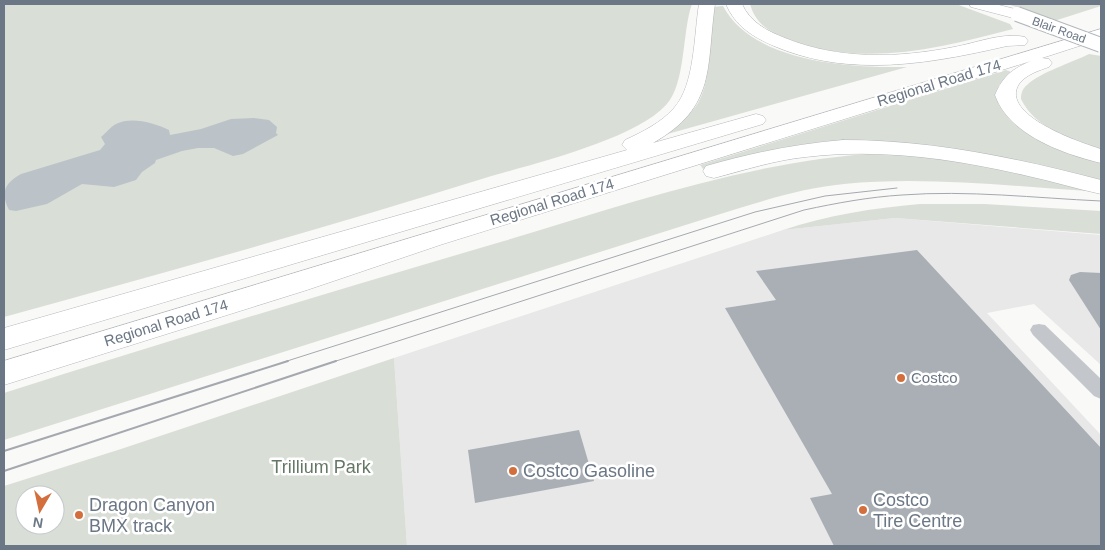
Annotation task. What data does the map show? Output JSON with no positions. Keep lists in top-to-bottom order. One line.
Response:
{"streets":{"highway":["Regional Road 174"],"main road":["Blair Road"]},"parks":["Trillium Park"],"places":["Costco","Costco Gasoline","Costco Tire Centre","Dragon Canyon BMX track"],"north":"bottom"}
